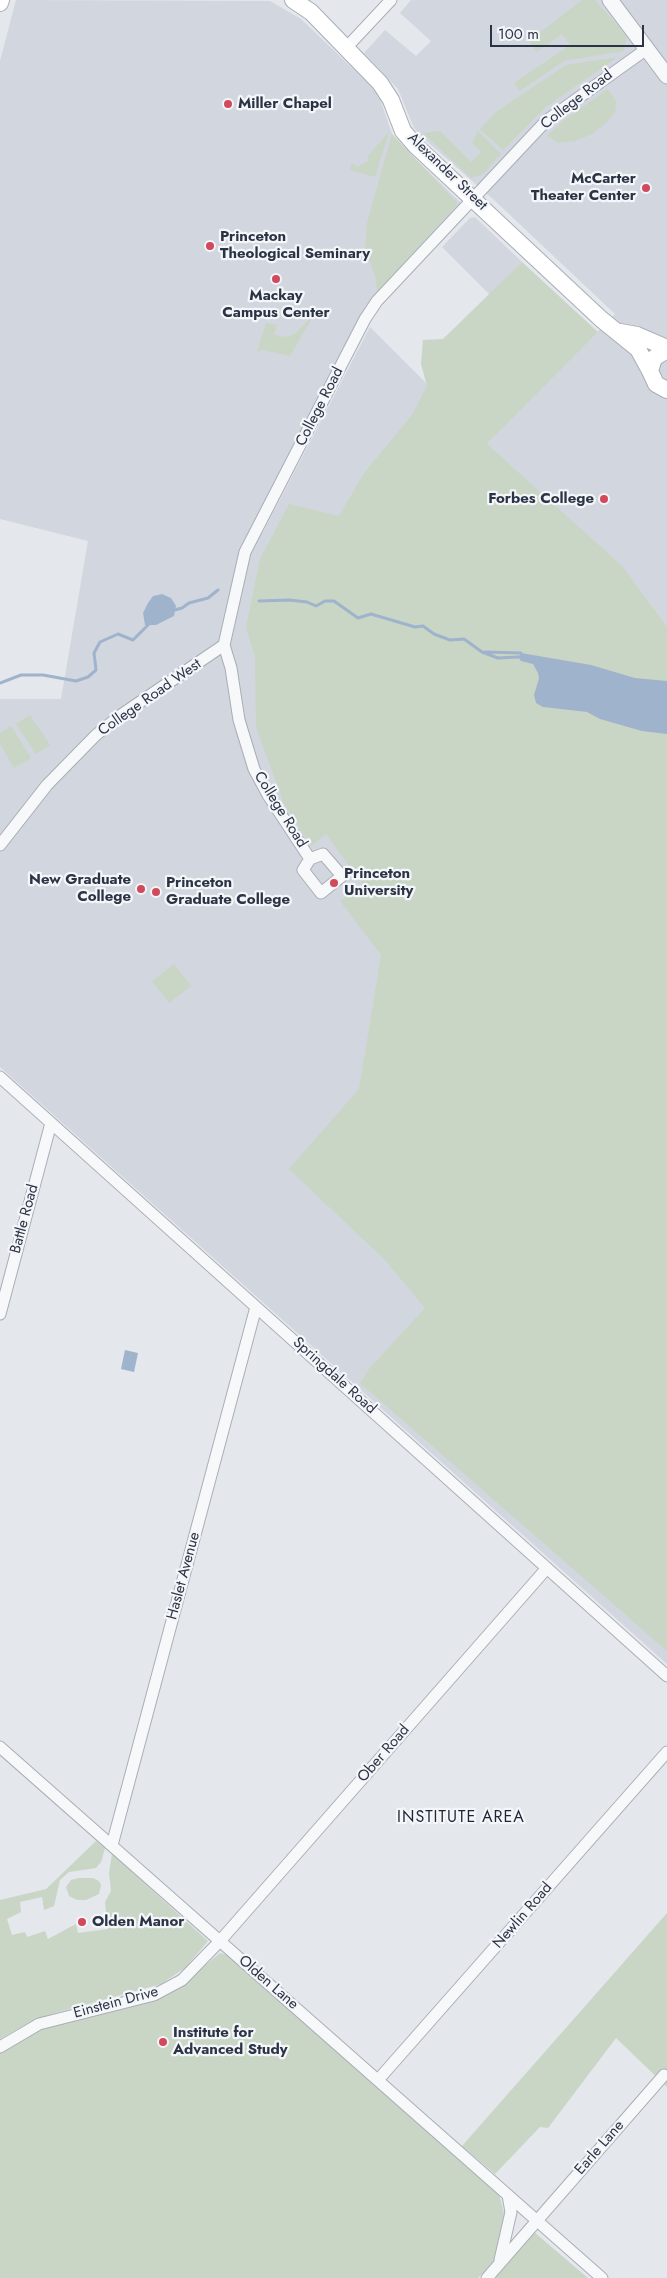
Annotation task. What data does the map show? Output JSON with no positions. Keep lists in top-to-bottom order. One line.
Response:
{"streets":{"main road":["Alexander Street"],"street":["College Road","College Road West","Battle Road","Springdale Road","Haslet Avenue","Ober Road","Newlin Road","Olden Lane","Einstein Drive","Earle Lane"]},"crossings":[["College Road","Alexander Street"],["College Road","College Road West"],["Battle Road","Springdale Road"],["Springdale Road","Haslet Avenue"],["Springdale Road","Ober Road"],["Haslet Avenue","Olden Lane"],["Ober Road","Olden Lane"],["Ober Road","Einstein Drive"],["Newlin Road","Olden Lane"],["Olden Lane","Einstein Drive"],["Olden Lane","Earle Lane"]],"districts":["INSTITUTE AREA"],"places":["Miller Chapel","McCarter Theater Center","Princeton Theological Seminary","Mackay Campus Center","Forbes College","Princeton University","New Graduate College","Princeton Graduate College","Olden Manor","Institute for Advanced Study"],"scale_bar":"100 m"}
